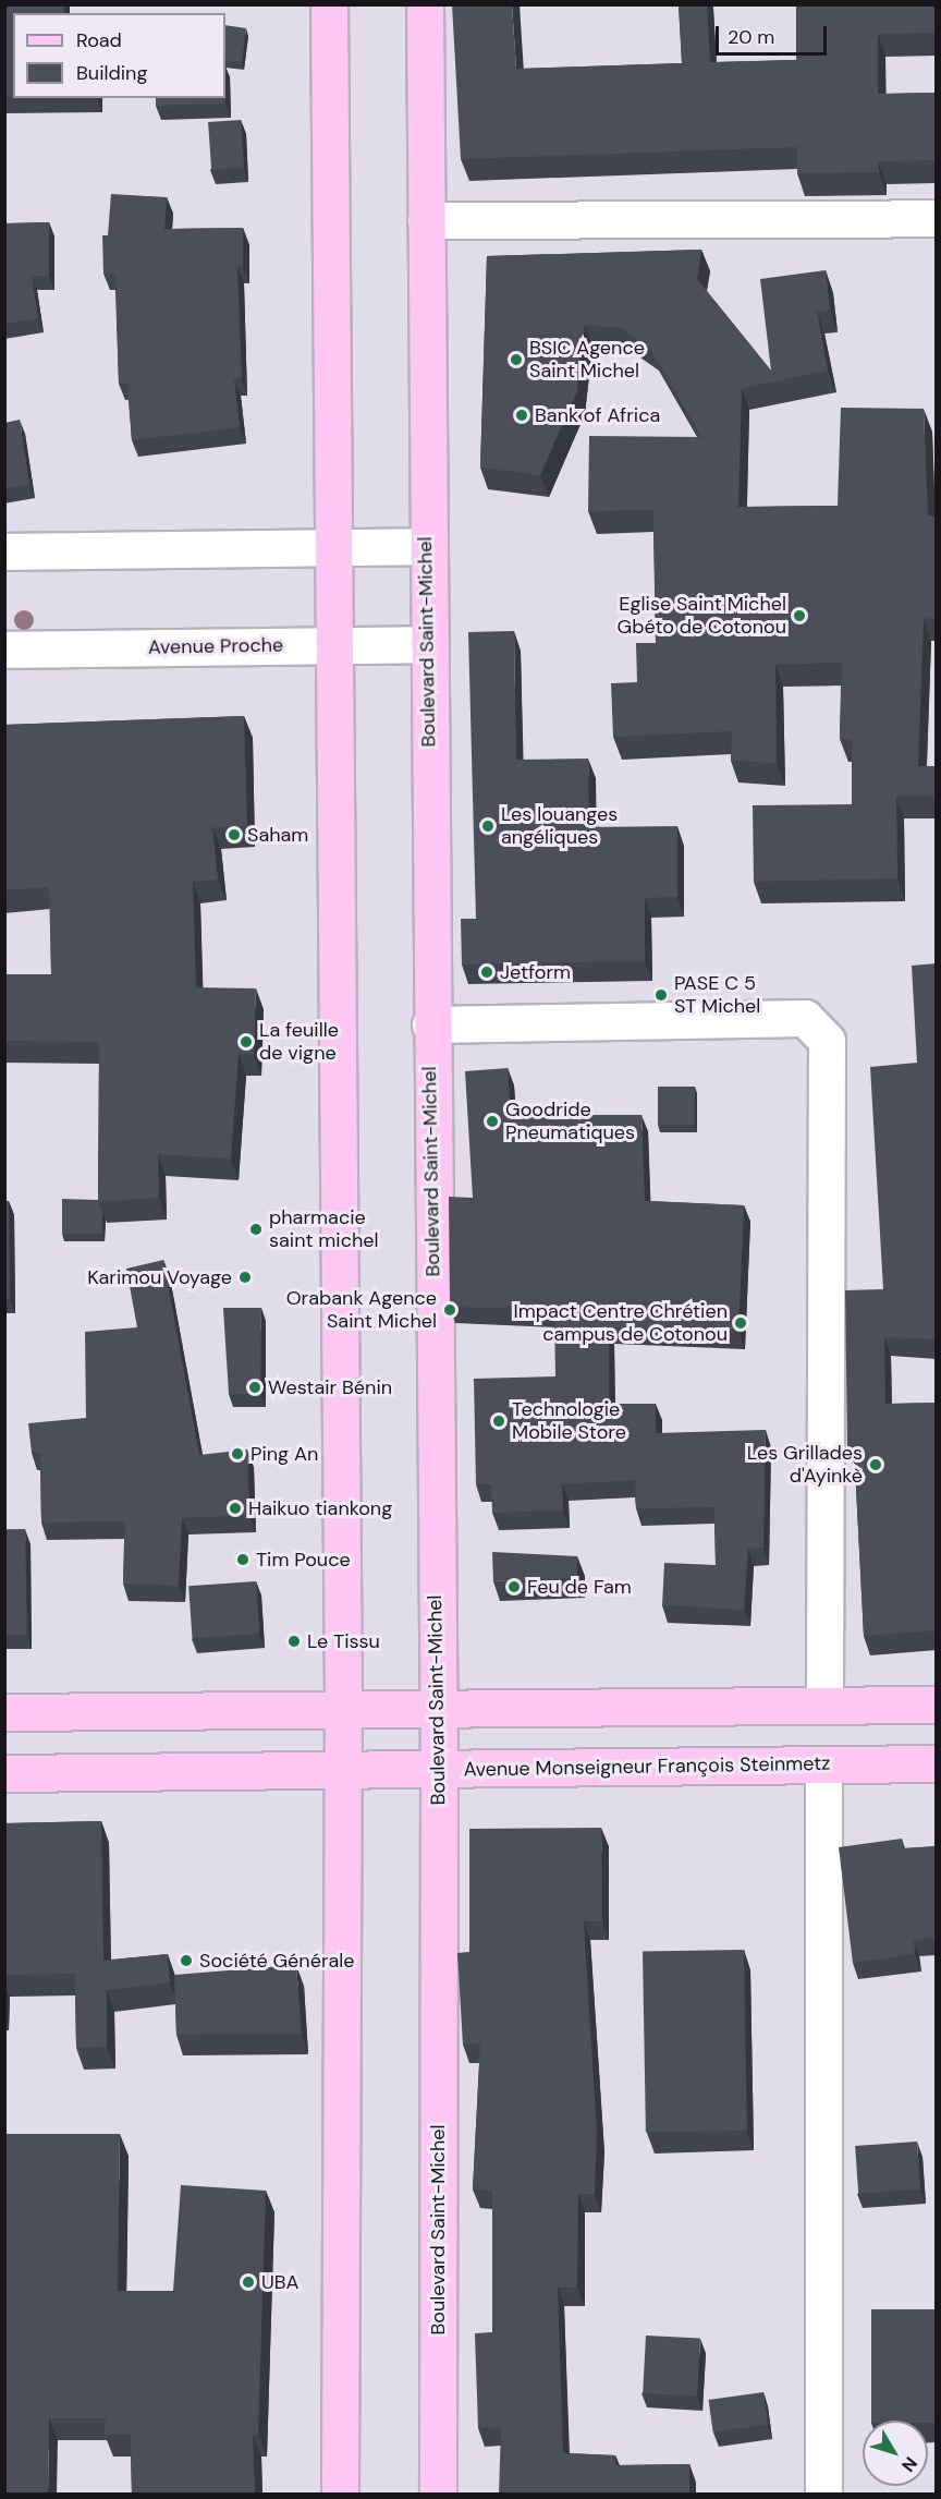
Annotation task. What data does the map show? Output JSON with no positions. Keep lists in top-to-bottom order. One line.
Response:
{"streets":{"main road":["Boulevard Saint-Michel","Avenue Monseigneur François Steinmetz"],"street":["Avenue Proche"]},"crossings":[["Boulevard Saint-Michel","Avenue Proche"],["Boulevard Saint-Michel","Avenue Monseigneur François Steinmetz"]],"places":["BSIC Agence Saint Michel","Bank of Africa","Eglise Saint Michel Gbéto de Cotonou","Les louanges angéliques","Saham","Jetform","PASE C 5 ST Michel","La feuille de vigne","Goodride Pneumatiques","pharmacie saint michel","Karimou Voyage","Orabank Agence Saint Michel","Impact Centre Chrétien campus de Cotonou","Westair Bénin","Technologie Mobile Store","Ping An","Les Grillades d'Ayinkè","Haikuo tiankong","Tim Pouce","Feu de Fam","Le Tissu","Société Générale","UBA"],"legend":["Road","Building"],"scale_bar":"20 m","north":"bottom right"}
